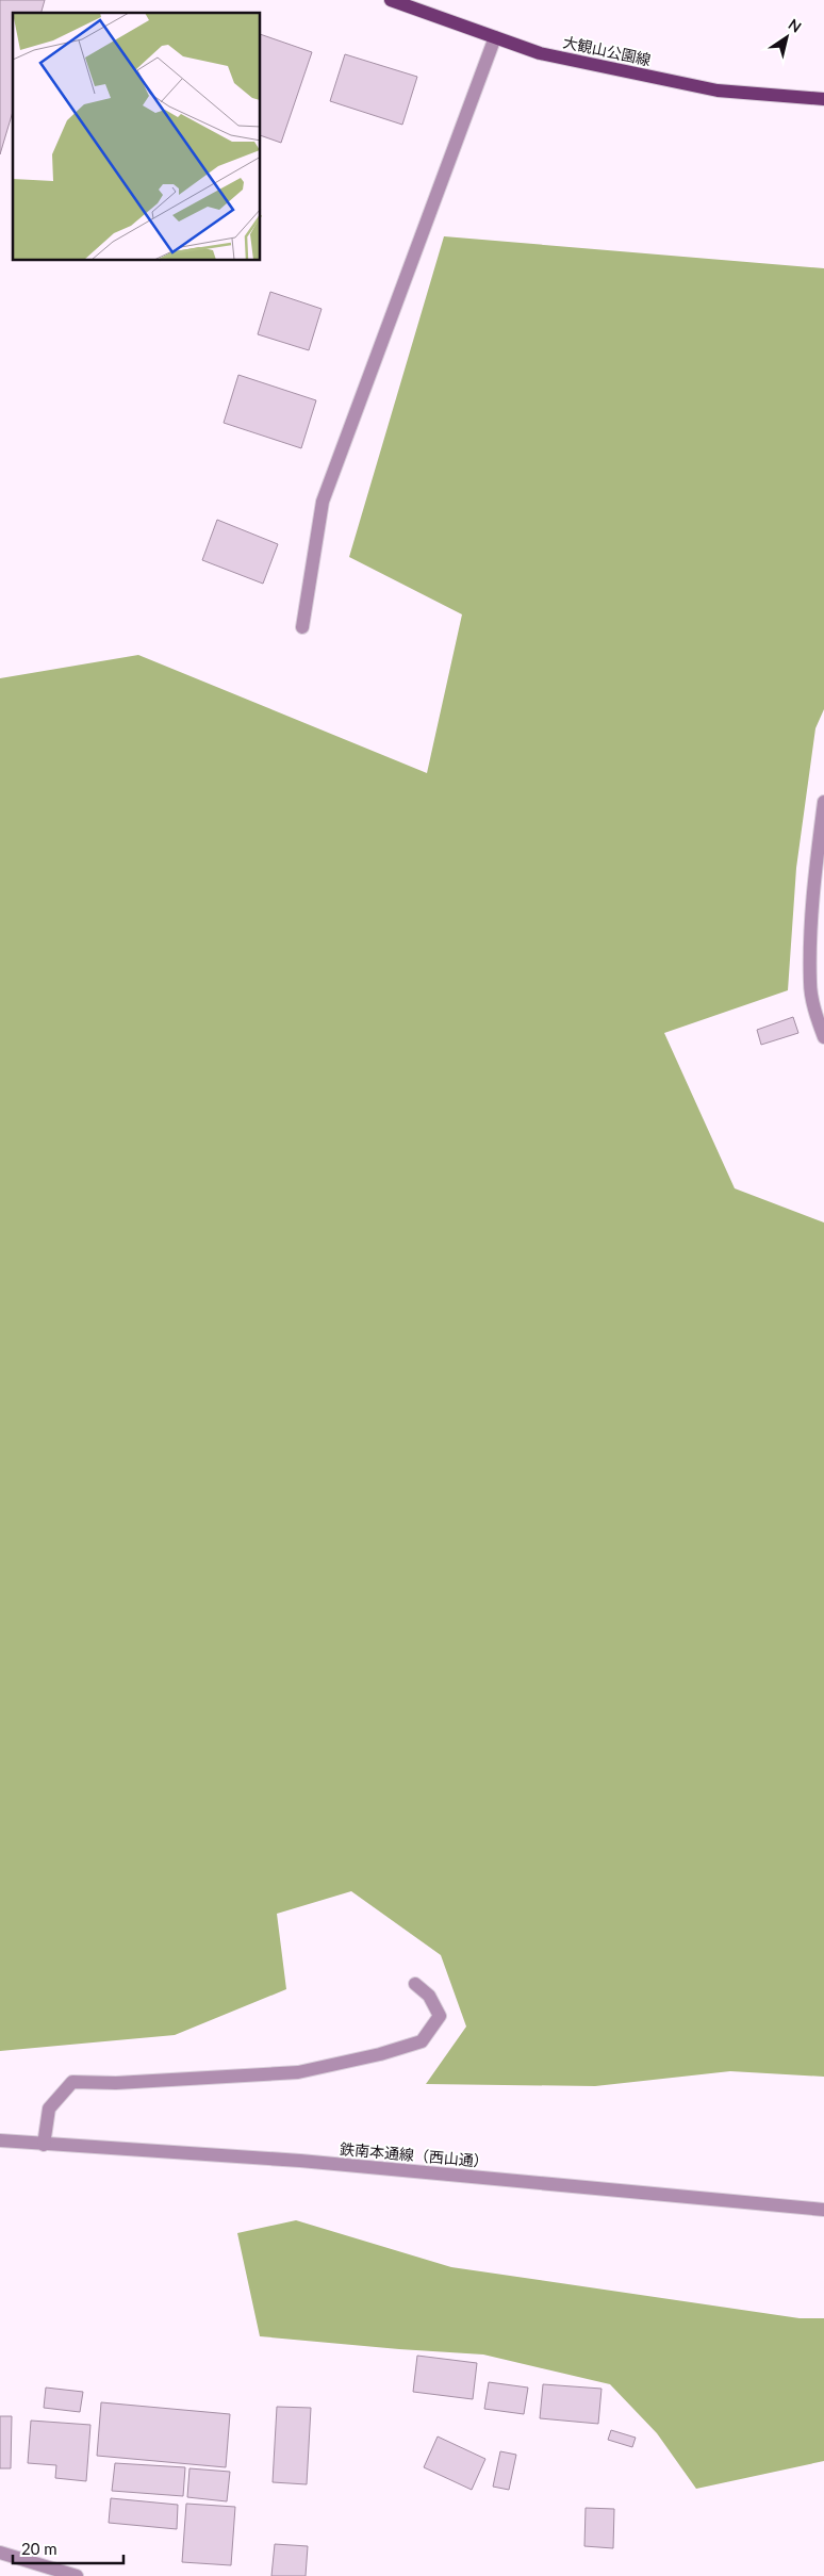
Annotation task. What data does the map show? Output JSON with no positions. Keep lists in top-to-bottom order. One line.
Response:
{"streets":{"main road":["大観山公園線"],"street":["鉄南本通線（西山通）"]},"scale_bar":"20 m","north":"top right"}
